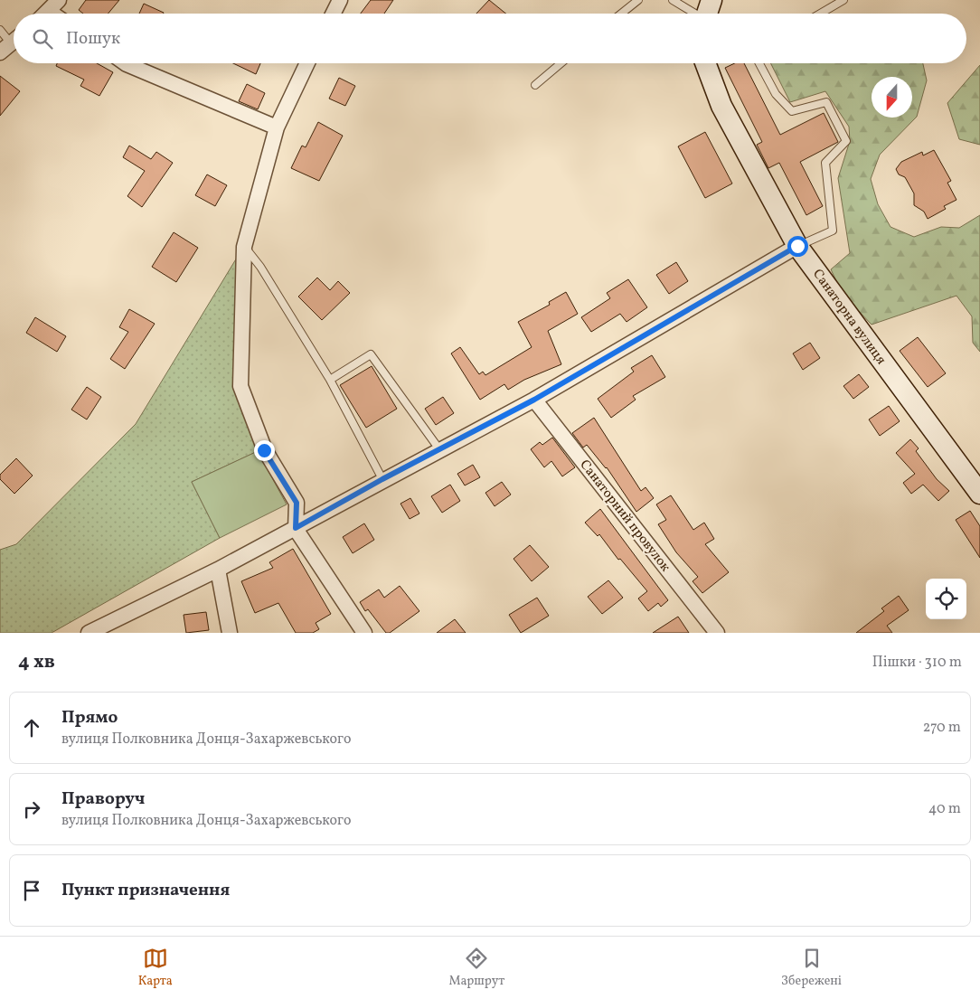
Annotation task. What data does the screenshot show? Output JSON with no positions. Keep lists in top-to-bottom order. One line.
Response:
{"streets":{"main road":["Санаторна вулиця"],"street":["Санаторний провулок"]},"north":"bottom","page":{"search":"Пошук","heading":["4 хв","Пішки · 310 m"],"list":[["Прямо","вулиця Полковника Донця-Захаржевського","270 m"],["Праворуч","вулиця Полковника Донця-Захаржевського","40 m"],"Пункт призначення"],"nav":["Карта","Маршрут","Збережені"]}}
